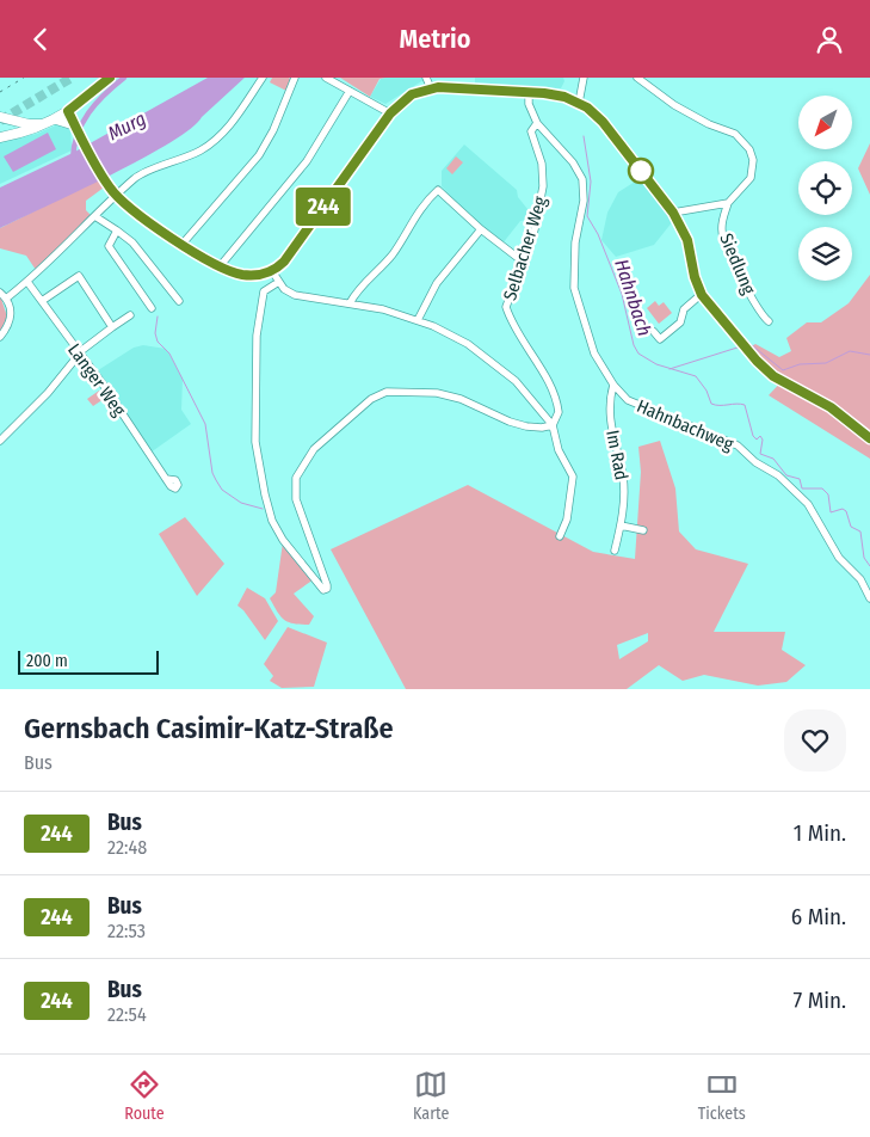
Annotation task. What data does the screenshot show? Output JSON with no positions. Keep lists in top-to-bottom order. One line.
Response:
{"streets":{"street":["Selbacher Weg","Siedlung","Langer Weg","Hahnbachweg","Im Rad"]},"crossings":[["Selbacher Weg","Hahnbachweg"],["Hahnbachweg","Im Rad"]],"water":["Murg","Hahnbach"],"lines":["bus line 244"],"scale_bar":"200 m","north":"bottom left","page":{"header":"Metrio","on_map":"244","scale":"200 m","heading":["Gernsbach Casimir-Katz-Straße","Bus"],"list":[{"mark":"244","name":"Bus","note":"22:48","value":"1 Min."},{"mark":"244","name":"Bus","note":"22:53","value":"6 Min."},{"mark":"244","name":"Bus","note":"22:54","value":"7 Min."}],"tabs":["Route","Karte","Tickets"]}}
